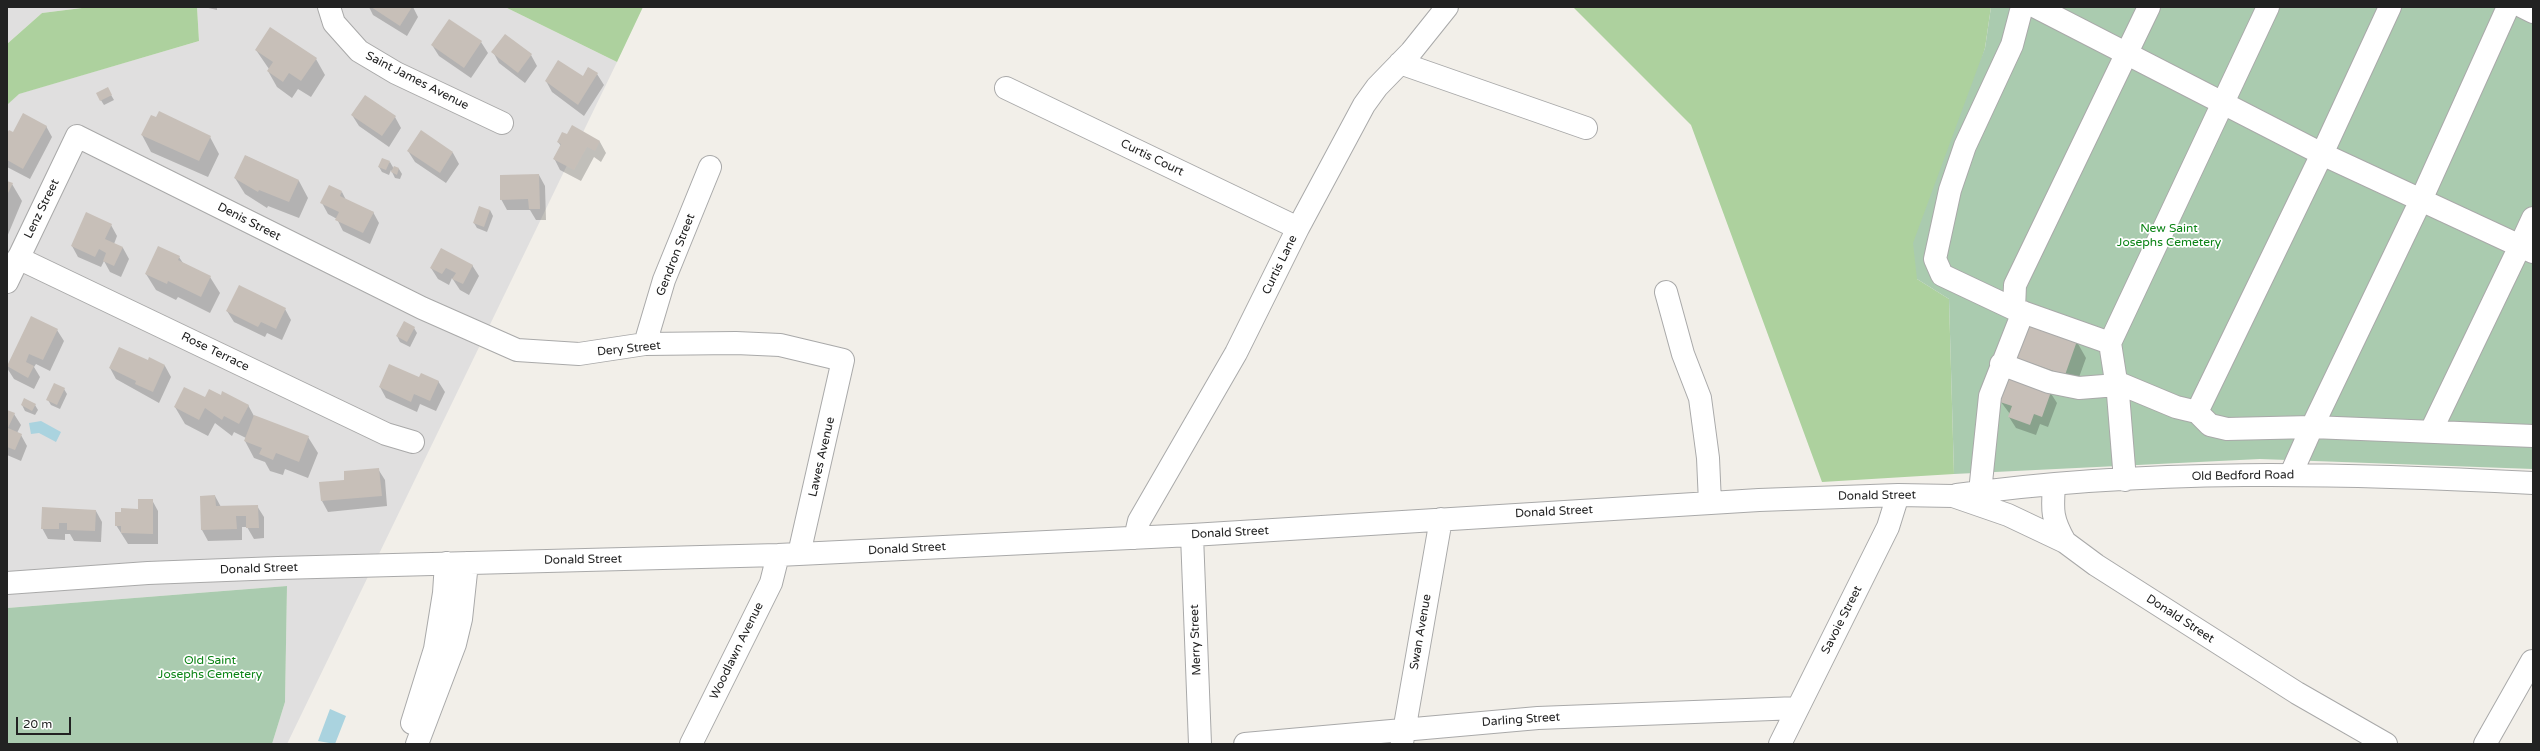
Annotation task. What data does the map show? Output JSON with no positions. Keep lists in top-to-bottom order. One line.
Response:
{"streets":{"street":["Saint James Avenue","Curtis Court","Lenz Street","Denis Street","Gendron Street","Curtis Lane","Dery Street","Rose Terrace","Lawes Avenue","Old Bedford Road","Donald Street","Savoie Street","Swan Avenue","Merry Street","Woodlawn Avenue","Darling Street"]},"crossings":[["Curtis Court","Curtis Lane"],["Lenz Street","Denis Street"],["Lenz Street","Rose Terrace"],["Denis Street","Dery Street"],["Gendron Street","Dery Street"],["Curtis Lane","Donald Street"],["Dery Street","Lawes Avenue"],["Lawes Avenue","Donald Street"],["Old Bedford Road","Donald Street"],["Donald Street","Savoie Street"],["Donald Street","Swan Avenue"],["Donald Street","Merry Street"],["Donald Street","Woodlawn Avenue"],["Savoie Street","Darling Street"],["Swan Avenue","Darling Street"]],"parks":["New Saint Josephs Cemetery","Old Saint Josephs Cemetery"],"scale_bar":"20 m"}
